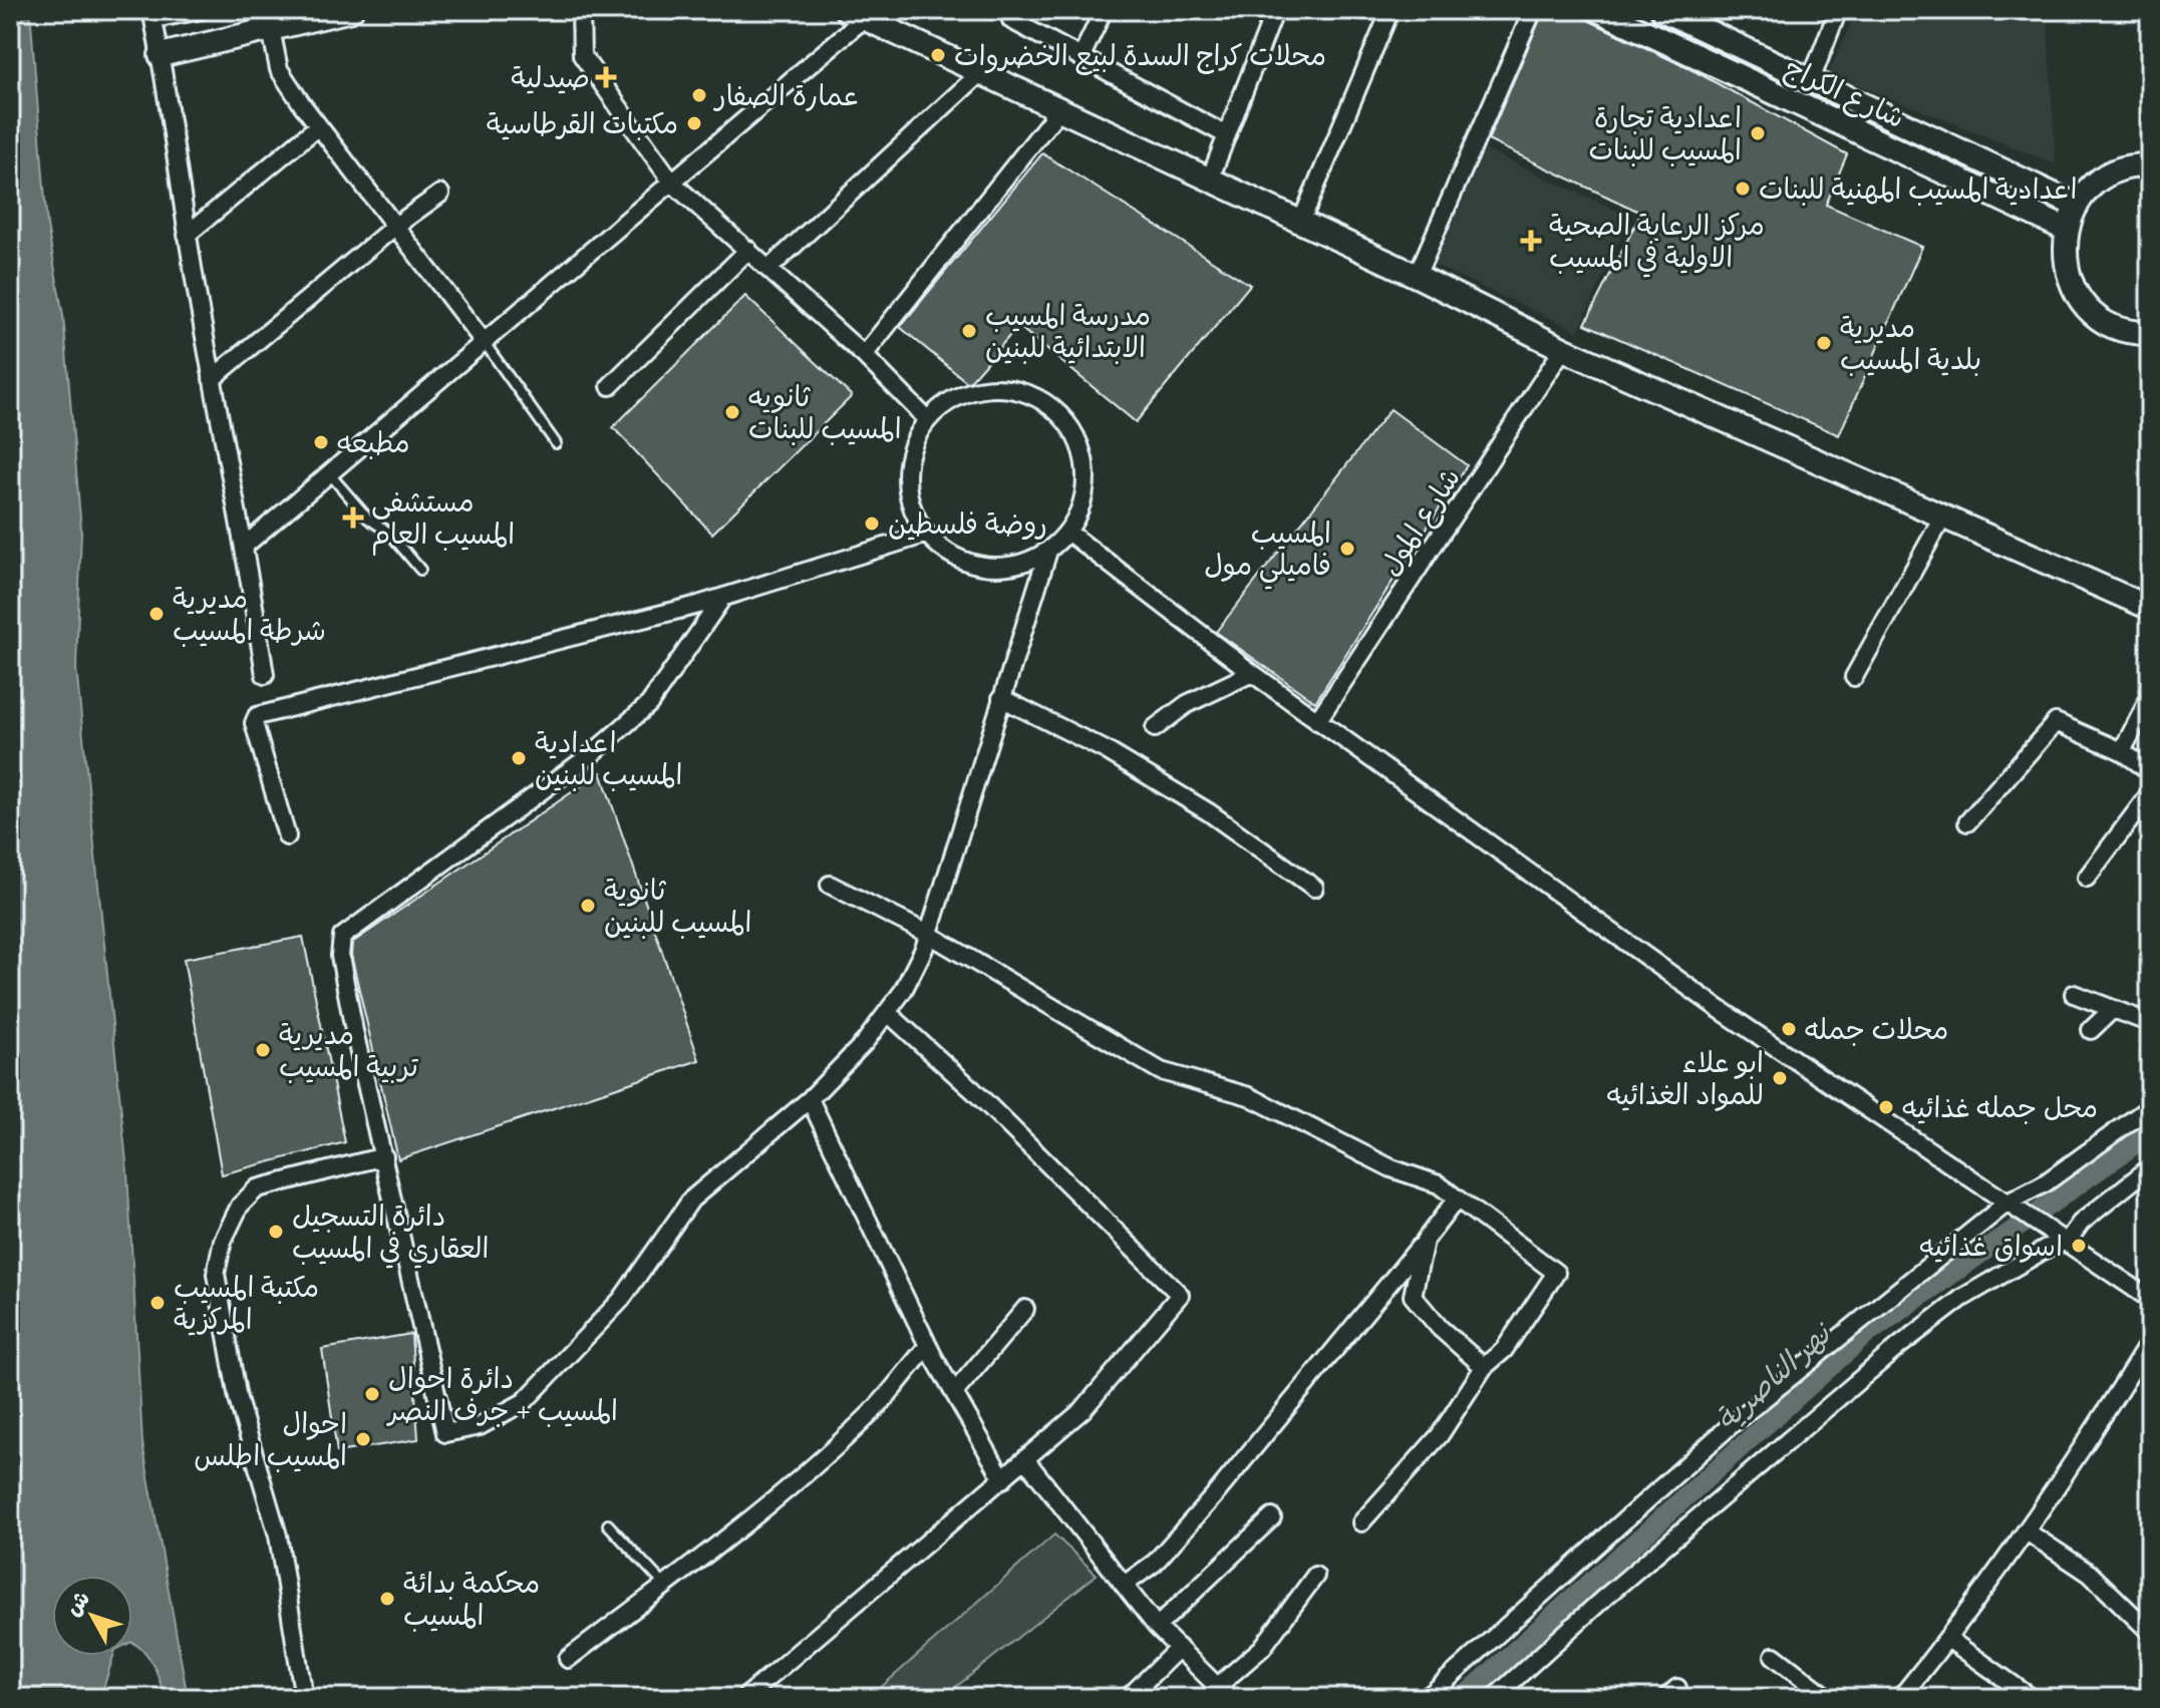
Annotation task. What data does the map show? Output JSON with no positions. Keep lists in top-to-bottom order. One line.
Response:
{"streets":{"street":["شارع الكراج","شارع المول"]},"water":["نهر الناصرية"],"places":{"other":["محلات كراج السدة لبيع الخضروات","عمارة الصفار","مكتبات القرطاسية","اعدادية تجارة المسيب للبنات","اعدادية المسيب المهنية للبنات","مدرسة المسيب الابتدائية للبنين","مديرية بلدية المسيب","ثانويه المسيب للبنات","مطبعه","روضة فلسطين","المسيب فاميلي مول","مديرية شرطة المسيب","اعدادية المسيب للبنين","ثانوية المسيب للبنين","محلات جمله","مديرية تربية المسيب","ابو علاء للمواد الغذائيه","محل جمله غذائيه","دائرة التسجيل العقاري في المسيب","اسواق غذائيه","مكتبة المسيب المركزية","دائرة احوال المسيب + جرف النصر","احوال المسيب اطلس","محكمة بدائة المسيب"],"health":["صيدلية","مركز الرعاية الصحية الاولية في المسيب","مستشفى المسيب العام"]},"north":"top left"}
